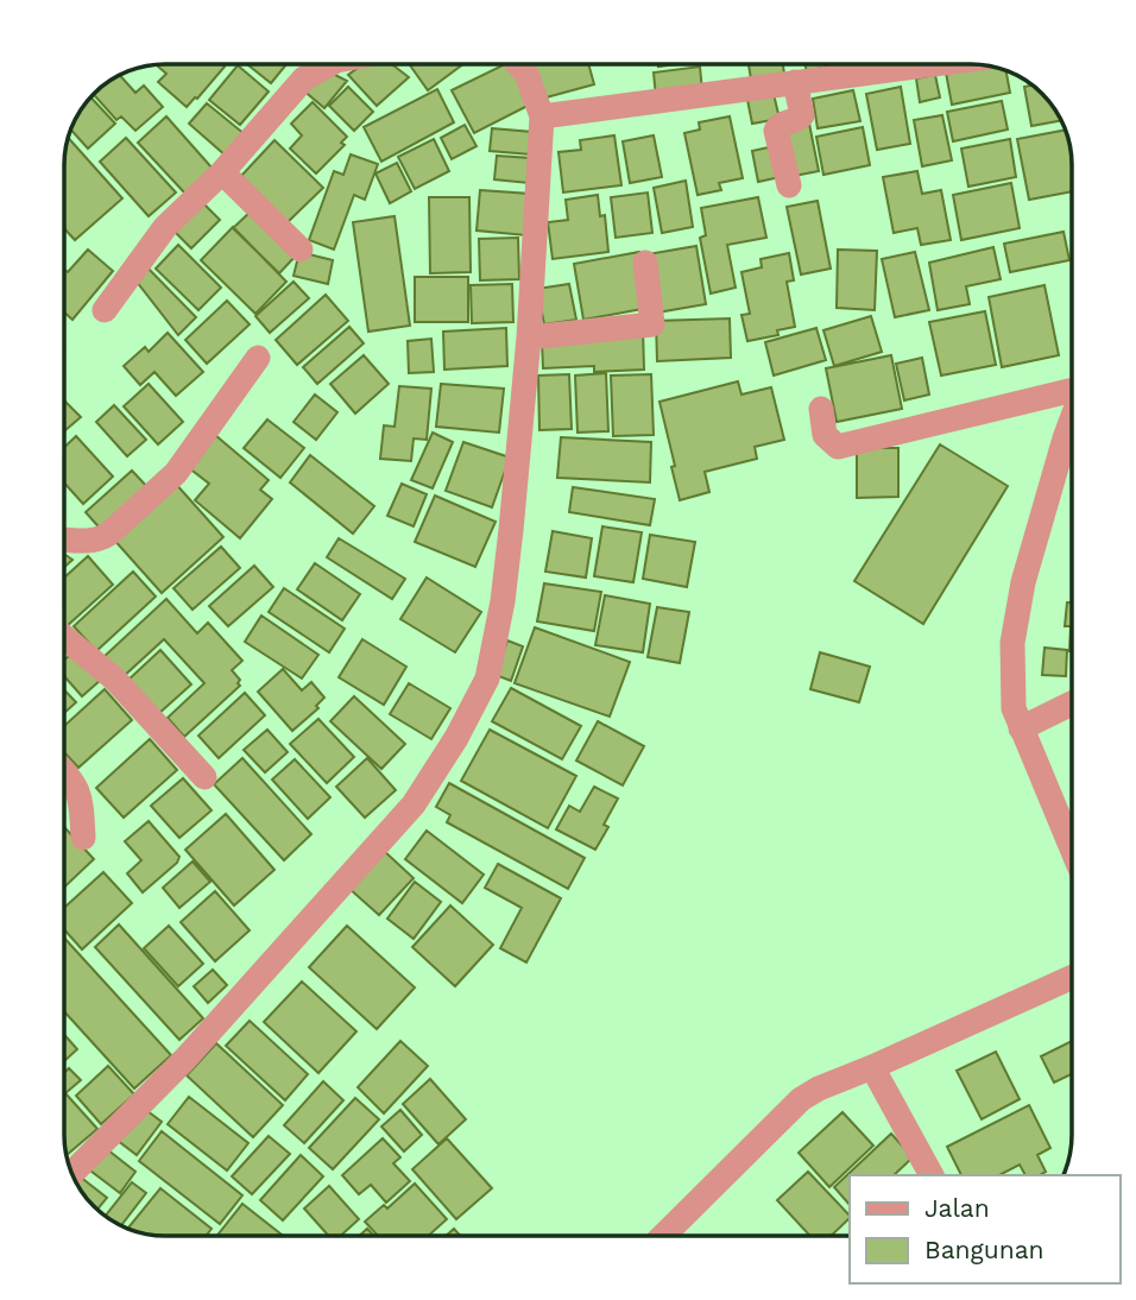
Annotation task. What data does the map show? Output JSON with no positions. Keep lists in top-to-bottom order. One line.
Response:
{"legend":["Jalan","Bangunan"]}
